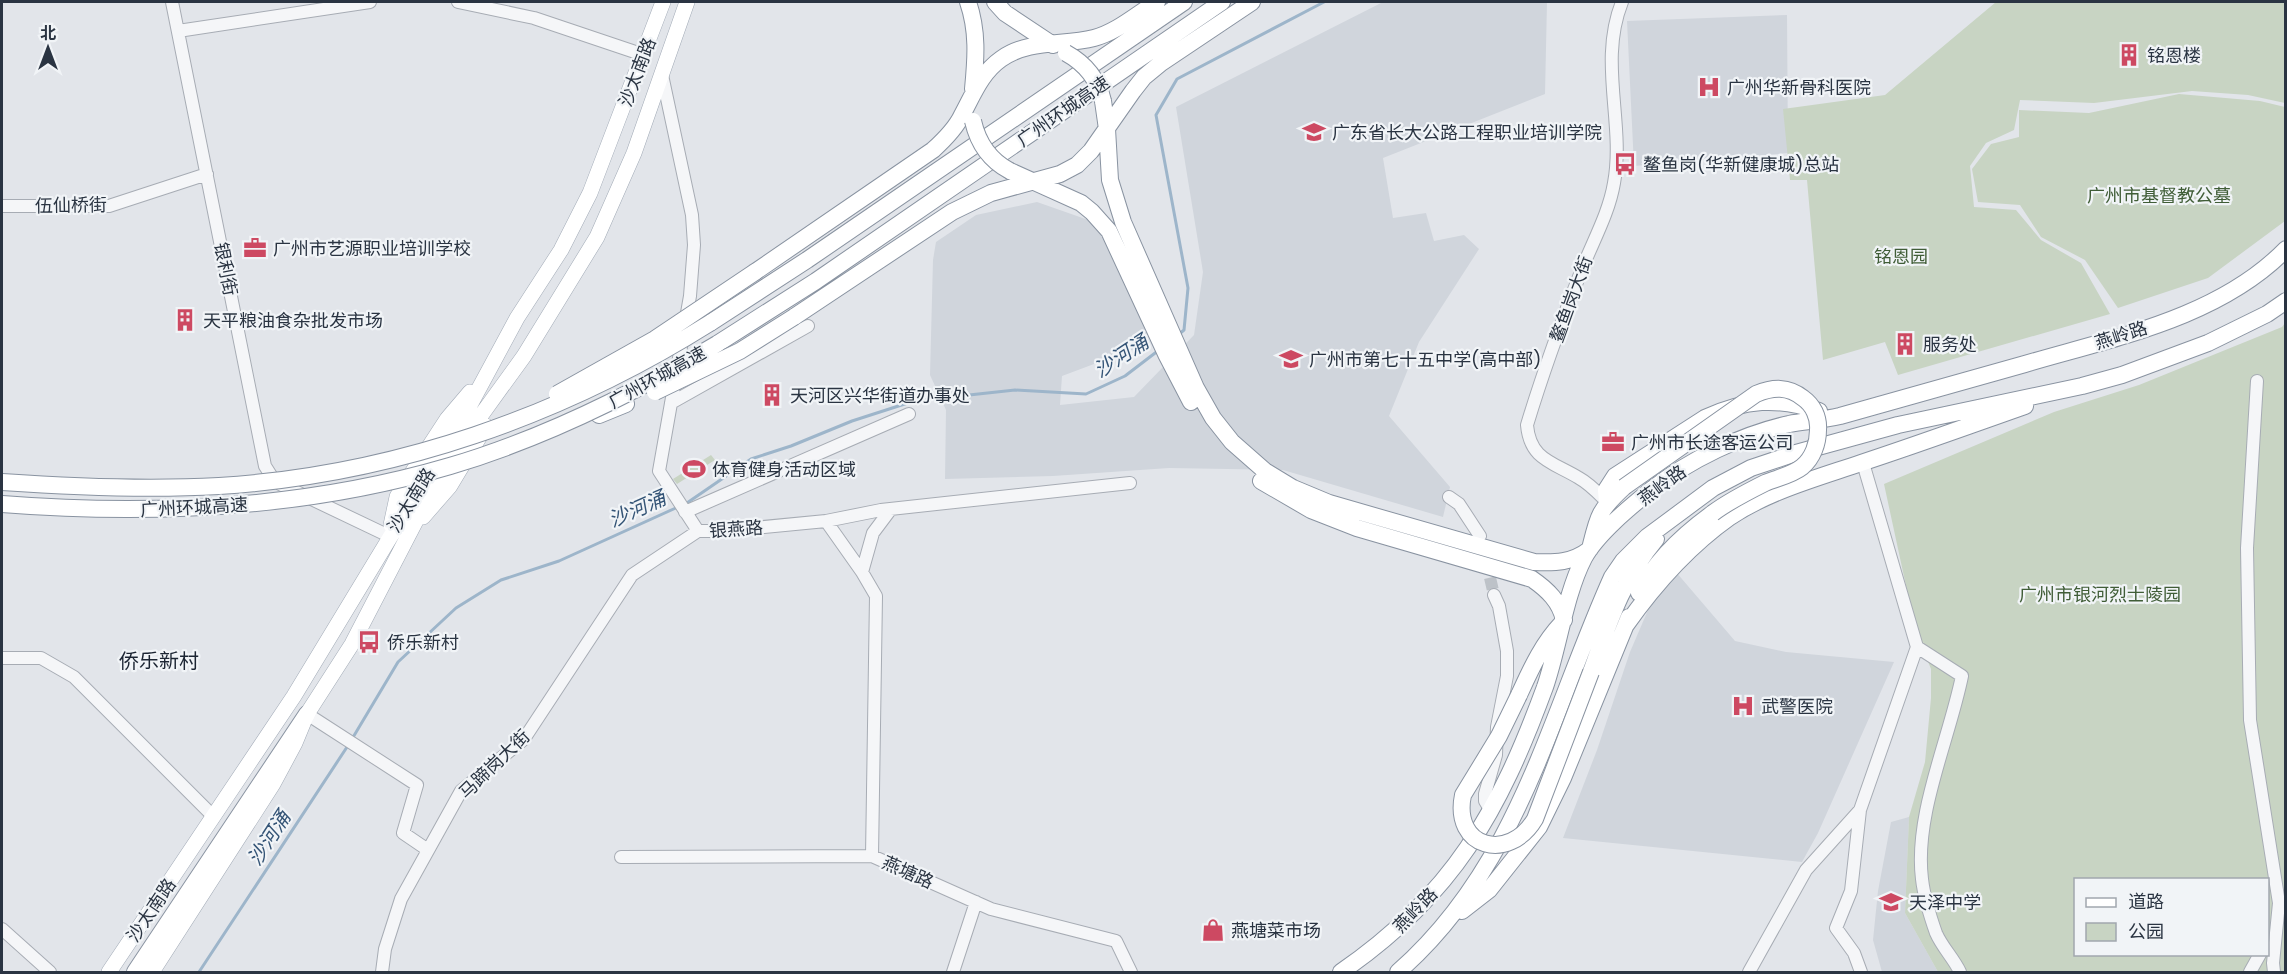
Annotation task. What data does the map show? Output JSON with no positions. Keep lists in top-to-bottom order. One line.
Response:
{"streets":{"highway":["广州环城高速","燕岭路"],"main road":["沙太南路"],"street":["伍仙桥街","银利街","鳌鱼岗大街","银燕路","马蹄岗大街","燕塘路"]},"crossings":[["沙太南路","银利街"],["沙太南路","银燕路"],["伍仙桥街","银利街"],["银燕路","马蹄岗大街"]],"districts":["侨乐新村"],"water":["沙河涌"],"parks":["广州市基督教公墓","铭恩园","广州市银河烈士陵园"],"places":{"building":["铭恩楼","天平粮油食杂批发市场","服务处","天河区兴华街道办事处"],"hospital":["广州华新骨科医院","武警医院"],"school or university":["广东省长大公路工程职业培训学院","广州市第七十五中学(高中部)","天泽中学"],"bus stop":["鳌鱼岗(华新健康城)总站","侨乐新村"],"office":["广州市艺源职业培训学校","广州市长途客运公司"],"sports":["体育健身活动区域"],"shop":["燕塘菜市场"]},"legend":["道路","公园"],"north":"top"}
